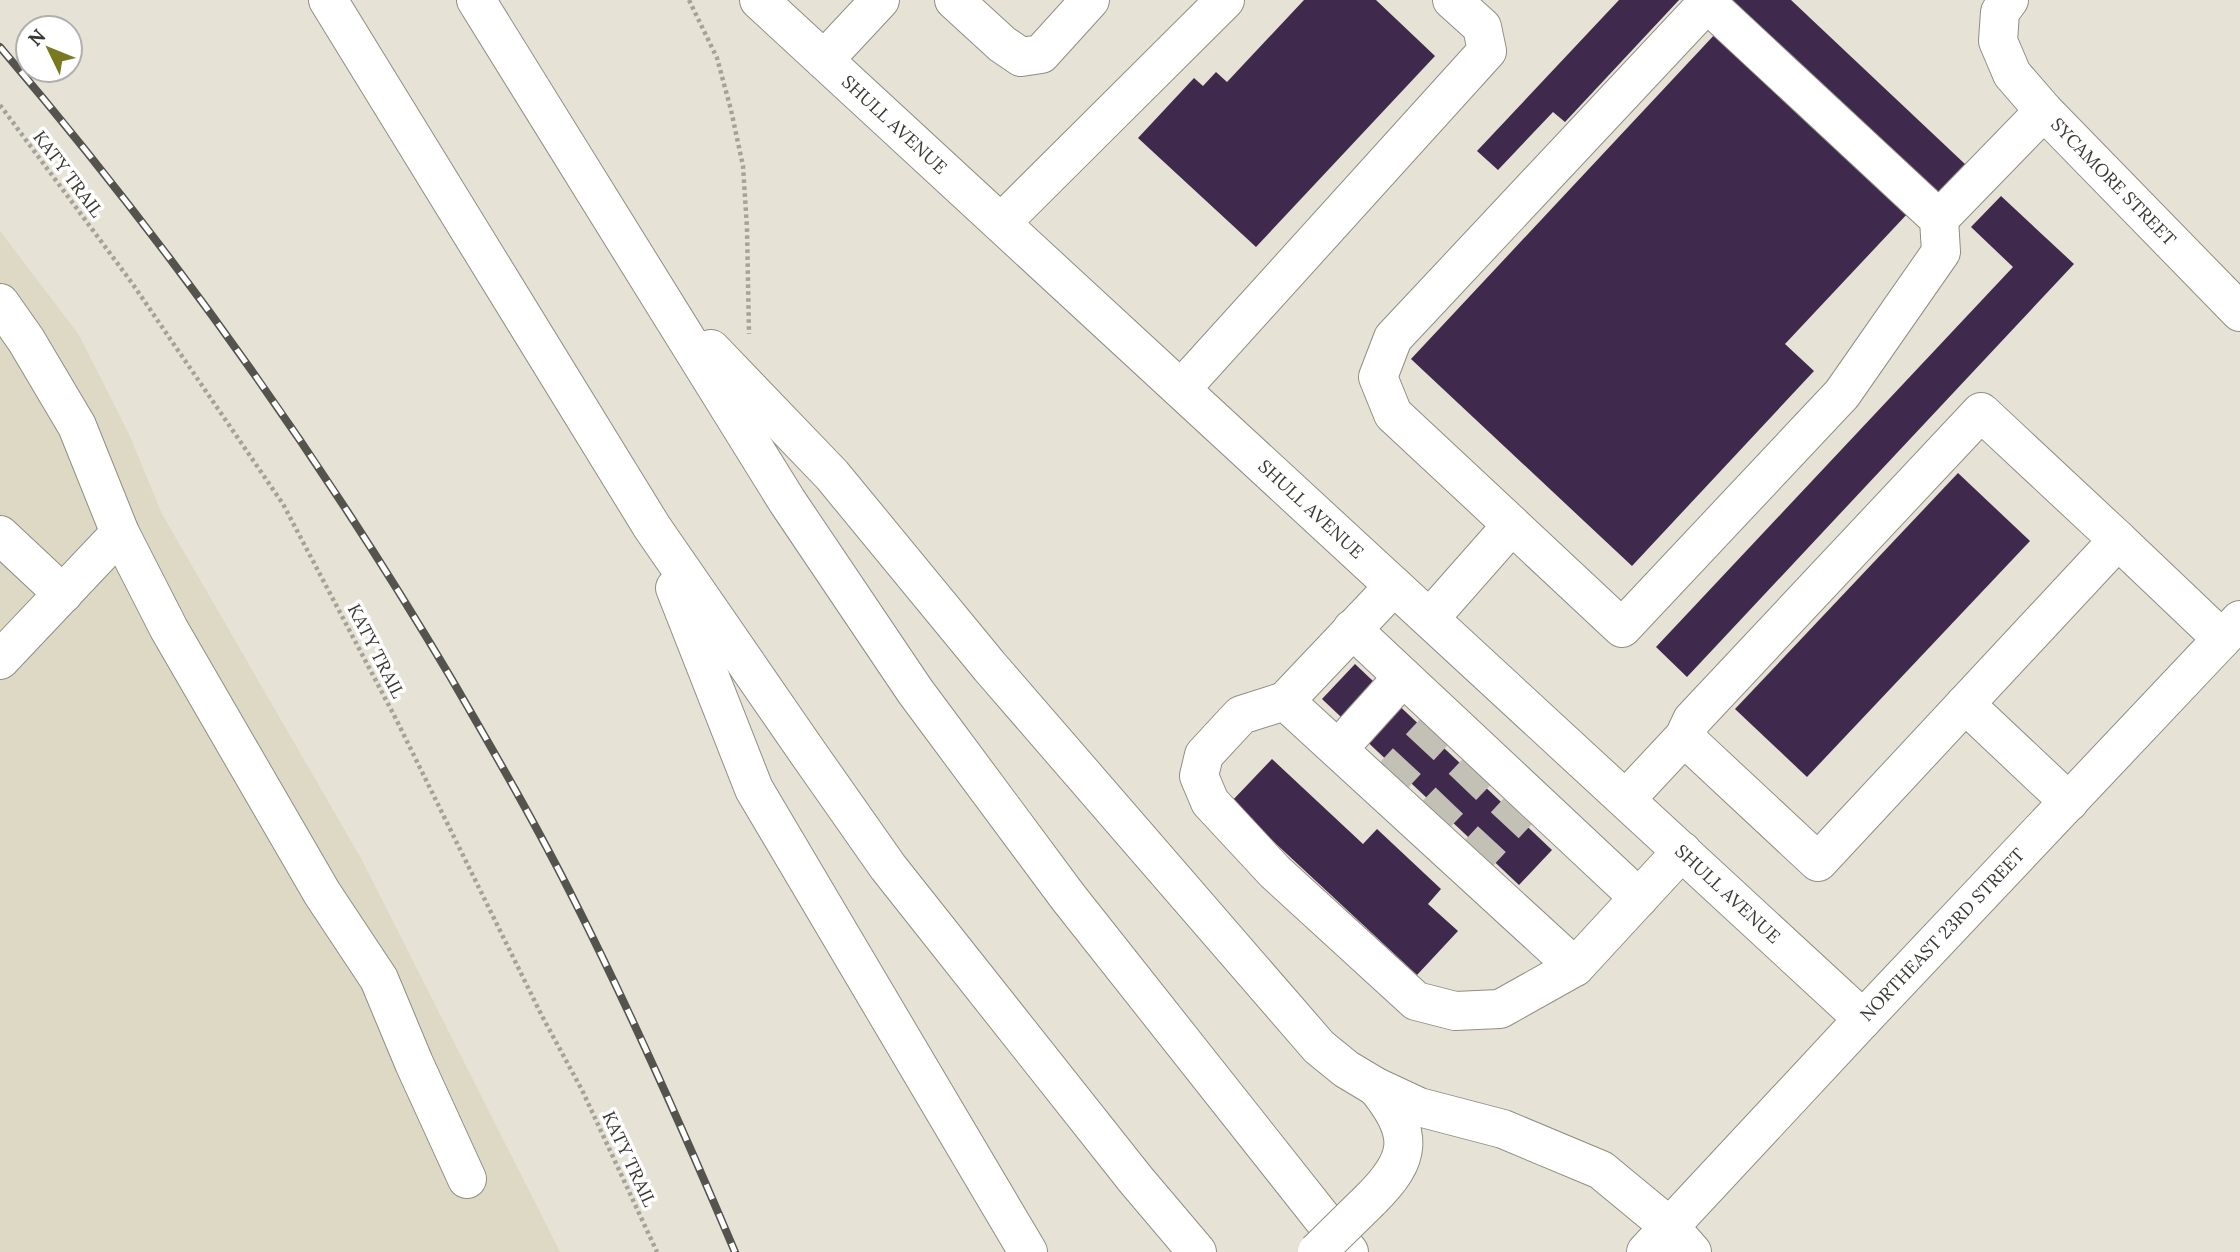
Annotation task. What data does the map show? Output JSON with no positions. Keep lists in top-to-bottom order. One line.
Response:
{"streets":{"main road":["SHULL AVENUE","SYCAMORE STREET","NORTHEAST 23RD STREET"],"path":["KATY TRAIL"]},"crossings":[["SHULL AVENUE","NORTHEAST 23RD STREET"]],"north":"top left"}
